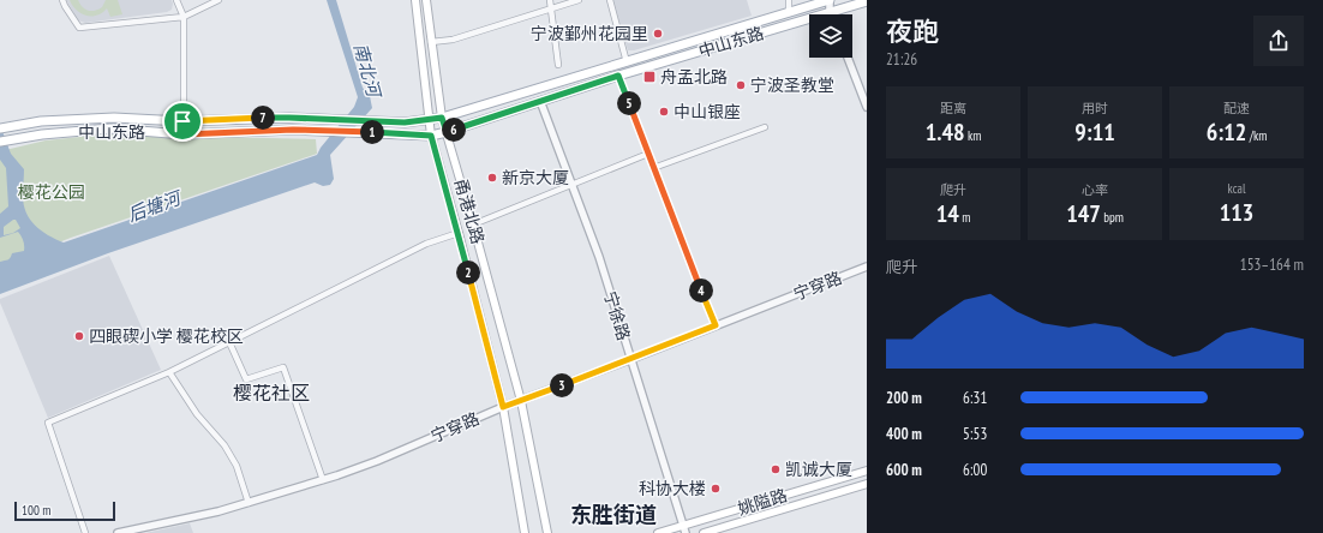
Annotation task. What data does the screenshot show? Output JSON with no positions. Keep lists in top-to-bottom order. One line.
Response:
{"streets":{"main road":["中山东路","甬港北路","姚隘路"],"street":["宁穿路","宁徐路"]},"crossings":[["中山东路","甬港北路"],["中山东路","宁徐路"],["甬港北路","宁穿路"],["宁穿路","宁徐路"],["宁徐路","姚隘路"]],"districts":["樱花社区","东胜街道"],"water":["南北河","后塘河"],"parks":["樱花公园"],"places":{"other":["宁波鄞州花园里","宁波圣教堂","中山银座","新京大厦","四眼碶小学 樱花校区","凯诚大厦","科协大楼"],"transit":["舟孟北路"]},"scale_bar":"100 m","page":{"heading":["夜跑","21:26"],"stats":[["距离","1.48 km"],["用时","9:11"],["配速","6:12 /km"],["爬升","14 m"],["心率","147 bpm"],["kcal","113"]],"pins":["5","7","6","1","2","4","3"],"chart":["爬升","153–164 m"],"list":[{"name":"200 m","note":"6:31"},{"name":"400 m","note":"5:53"},{"name":"600 m","note":"6:00"}],"scale":"100 m"}}
